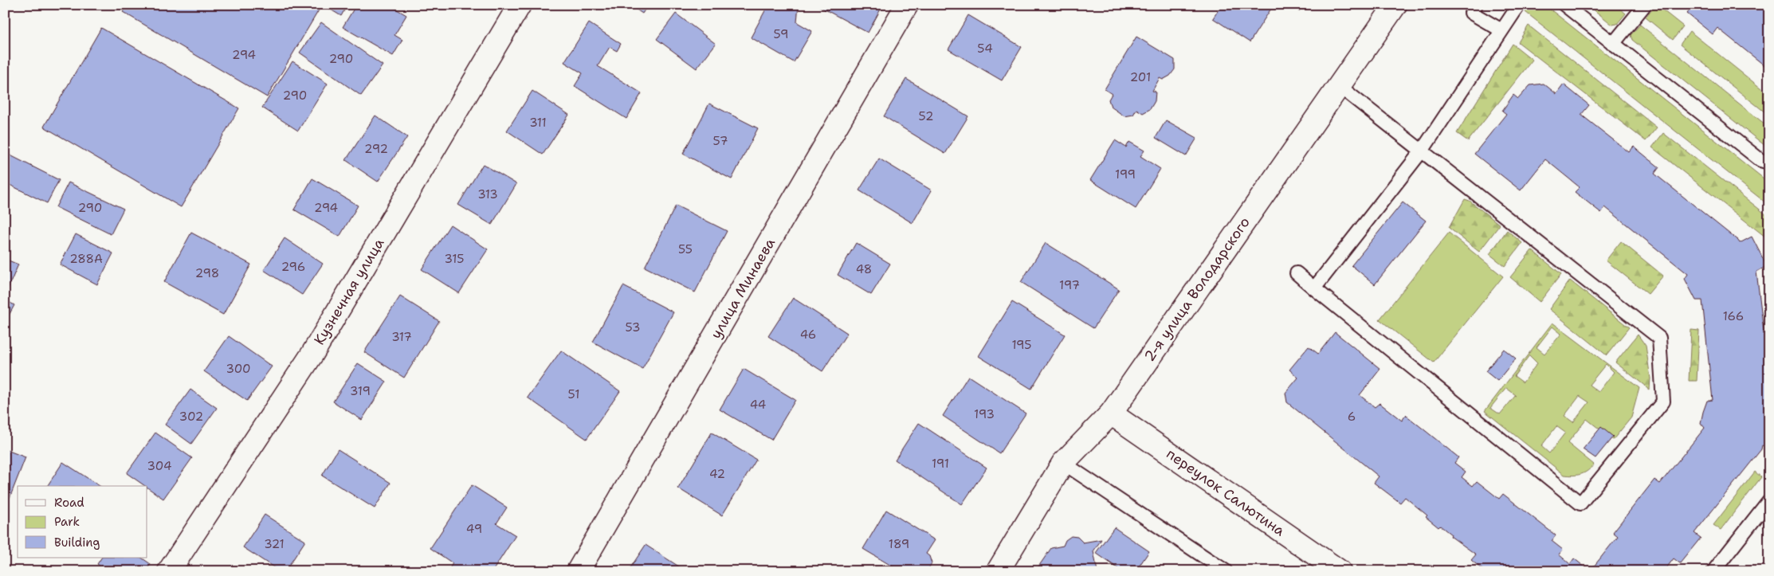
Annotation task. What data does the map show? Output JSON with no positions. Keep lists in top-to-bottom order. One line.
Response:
{"streets":{"street":["улица Минаева","2-я улица Володарского","Кузнечная улица","переулок Салютина"]},"crossings":[["2-я улица Володарского","переулок Салютина"]],"house_numbers":["59","54","294","290","201","290","52","311","57","292","199","313","290","294","55","288А","315","296","48","298","197","166","53","46","317","195","300","319","51","44","193","302","6","191","304","42","49","321","189"],"legend":["Road","Park","Building"]}
